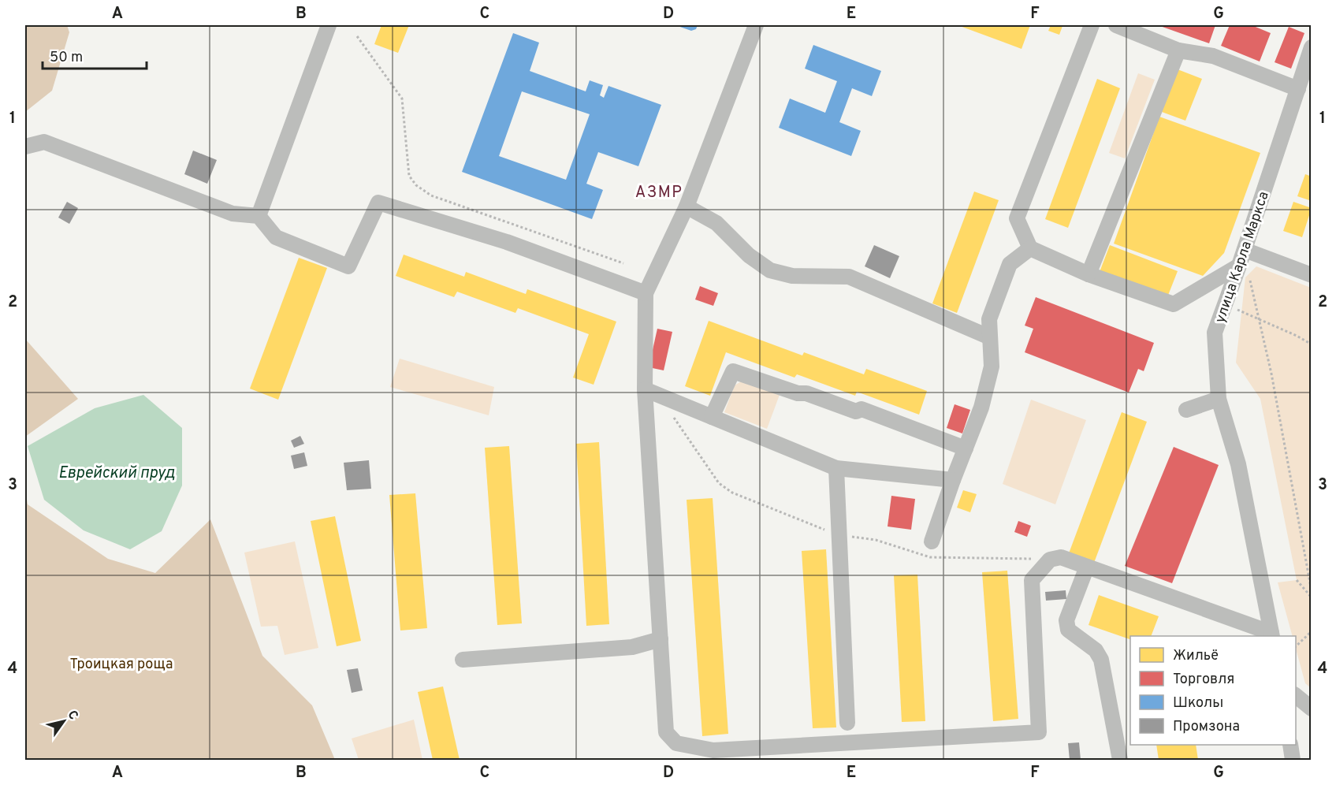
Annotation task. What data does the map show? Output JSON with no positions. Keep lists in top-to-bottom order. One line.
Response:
{"streets":{"street":["улица Карла Маркса"]},"districts":["АЗМР"],"water":["Еврейский пруд"],"parks":["Троицкая роща"],"legend":["Жильё","Торговля","Школы","Промзона"],"scale_bar":"50 m","north":"top right","grid":{"columns":["A","B","C","D","E","F","G"],"rows":["1","2","3","4"]}}
